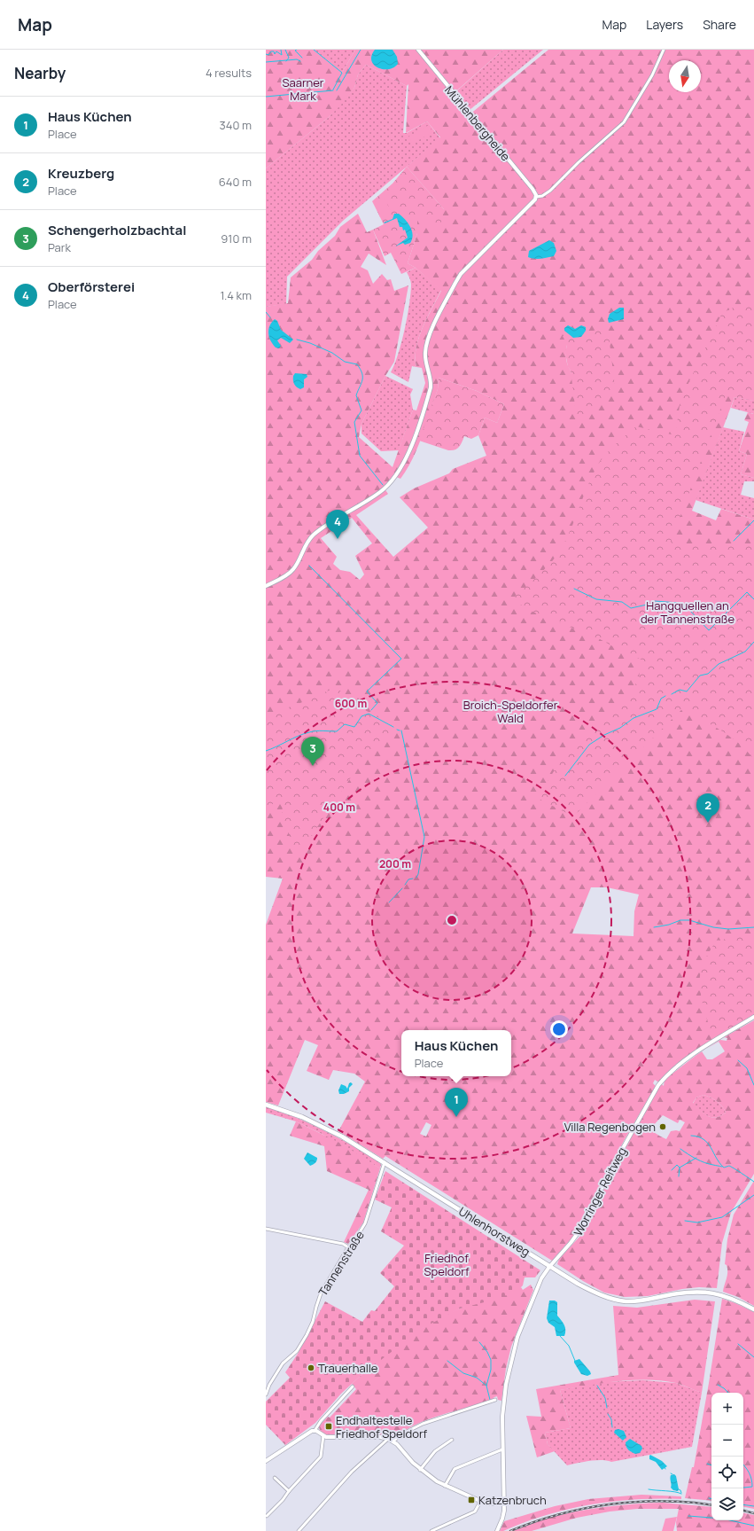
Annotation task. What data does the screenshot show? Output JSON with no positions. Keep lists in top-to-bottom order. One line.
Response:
{"streets":{"main road":["Uhlenhorstweg"],"street":["Mühlenbergheide","Worringer Reitweg","Tannenstraße"]},"crossings":[["Worringer Reitweg","Uhlenhorstweg"],["Uhlenhorstweg","Tannenstraße"]],"parks":["Saarner Mark","Hangquellen an der Tannenstraße","Broich-Speldorfer Wald","Friedhof Speldorf"],"places":{"other":["Villa Regenbogen","Trauerhalle"],"transit":["Endhaltestelle Friedhof Speldorf","Katzenbruch"]},"north":"bottom","page":{"header":"Map","nav":["Map","Layers","Share"],"heading":["Nearby","4 results"],"list":[{"mark":"1","name":"Haus Küchen","note":"Place","value":"340 m"},{"mark":"2","name":"Kreuzberg","note":"Place","value":"640 m"},{"mark":"3","name":"Schengerholzbachtal","note":"Park","value":"910 m"},{"mark":"4","name":"Oberförsterei","note":"Place","value":"1.4 km"}],"pins":["4","3","2","1"],"popup":["Haus Küchen","Place"],"map_buttons":["+","−"]},"rings":["600 m","400 m","200 m"]}
